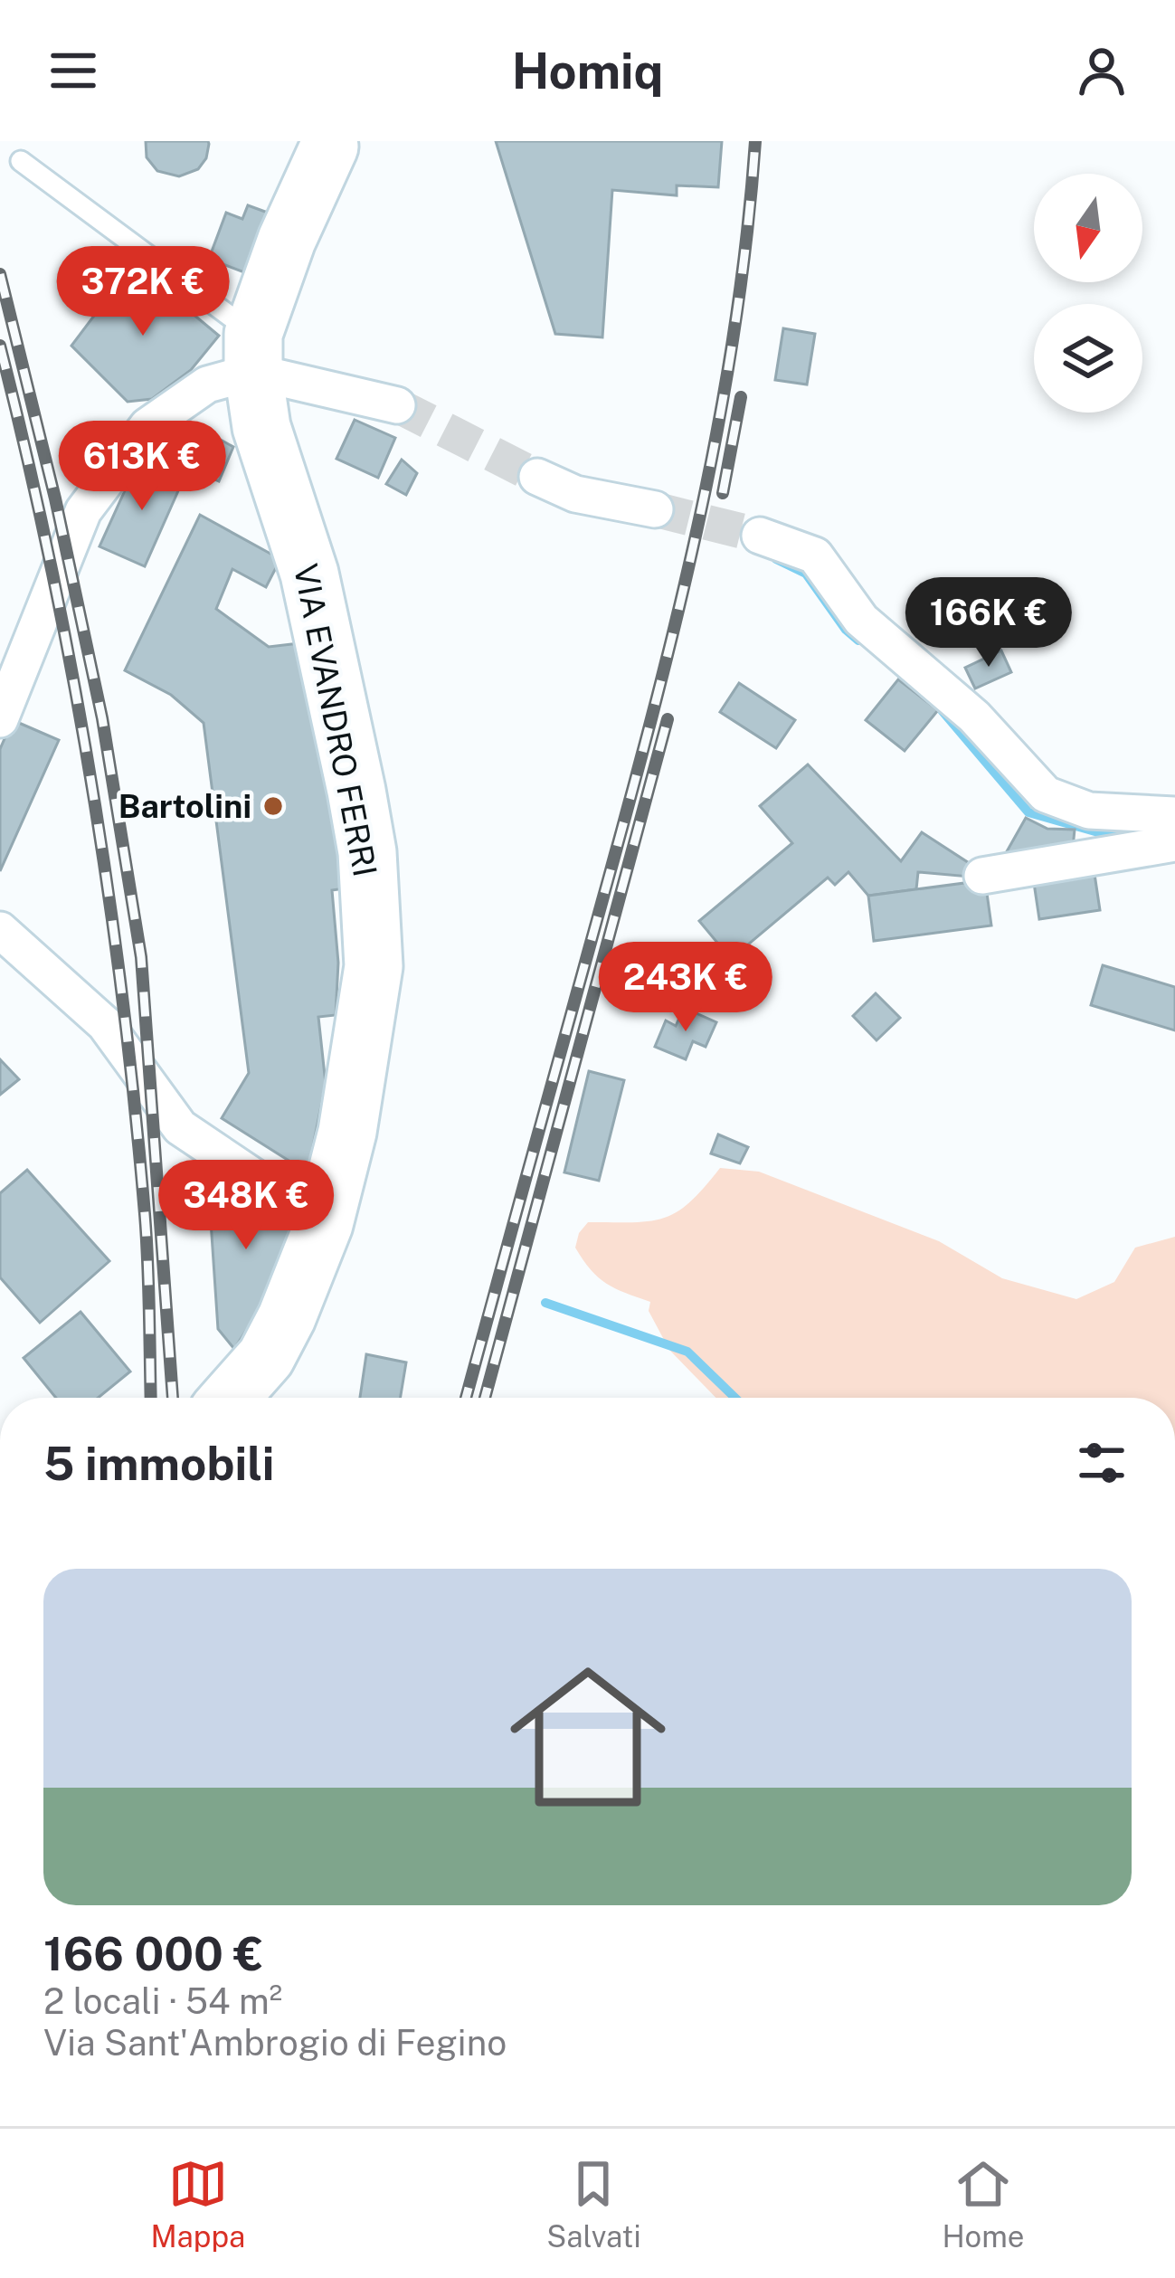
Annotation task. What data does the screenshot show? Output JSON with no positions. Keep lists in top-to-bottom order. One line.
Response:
{"streets":{"main road":["VIA EVANDRO FERRI"]},"places":["Bartolini"],"north":"bottom","page":{"header":"Homiq","price":["372K €","613K €","166K €","243K €","348K €"],"heading":"5 immobili","list":[{"name":"166 000 €","note":"2 locali · 54 m² · Via Sant'Ambrogio di Fegino"}],"tabs":["Mappa","Salvati","Home"]}}
